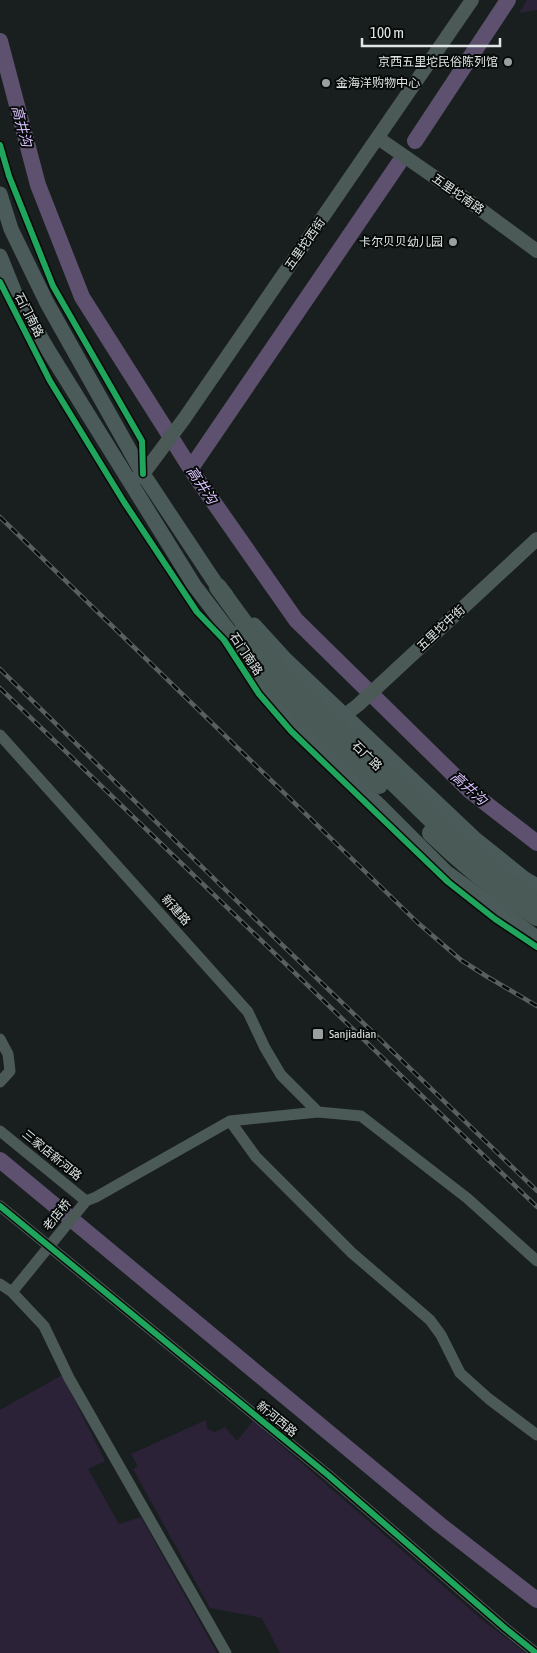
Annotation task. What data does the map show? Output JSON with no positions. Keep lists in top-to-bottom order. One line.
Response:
{"streets":{"main road":["石门南路","石广路"],"street":["五里坨南路","五里坨西街","五里坨中街","新建路","三家店新河路","老店桥","新河西路"]},"crossings":[["五里坨南路","五里坨西街"],["五里坨西街","石门南路"],["石门南路","五里坨中街"],["石门南路","石广路"],["三家店新河路","老店桥"],["老店桥","新河西路"]],"water":["高井沟"],"places":{"other":["京西五里坨民俗陈列馆","金海洋购物中心","卡尔贝贝幼儿园"],"transit":["Sanjiadian"]},"scale_bar":"100 m"}
